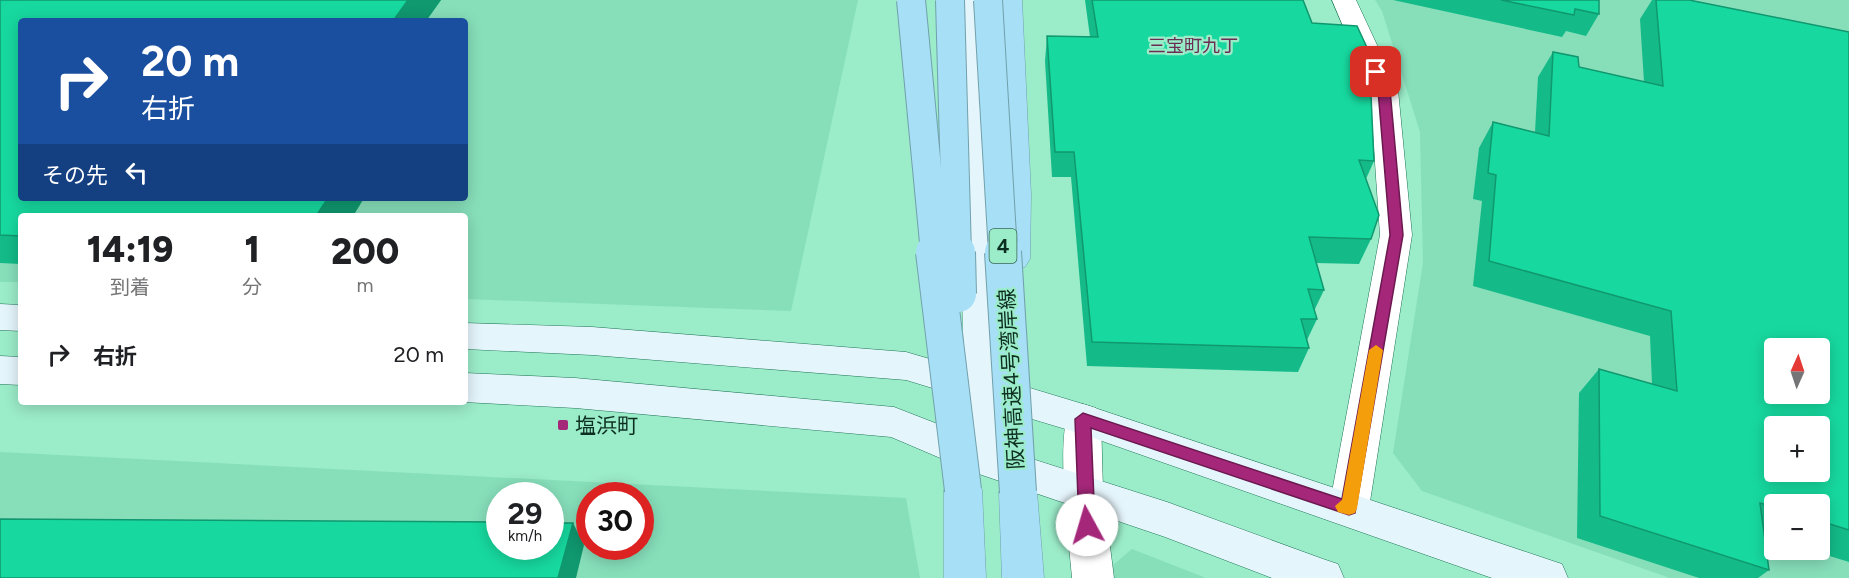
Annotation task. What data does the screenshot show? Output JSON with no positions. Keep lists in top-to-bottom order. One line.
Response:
{"streets":{"highway":["4","阪神高速4号湾岸線"]},"crossings":[["4","阪神高速4号湾岸線"]],"districts":["三宝町九丁"],"places":{"transit":["塩浜町"]},"north":"top","page":{"turn":["20 m","右折"],"then":"その先","eta":["14:19","到着","1","分","200","m"],"list":[{"name":"右折","value":"20 m"}],"map_buttons":["+","−"],"speed":"29 km/h","limit":"30"}}
